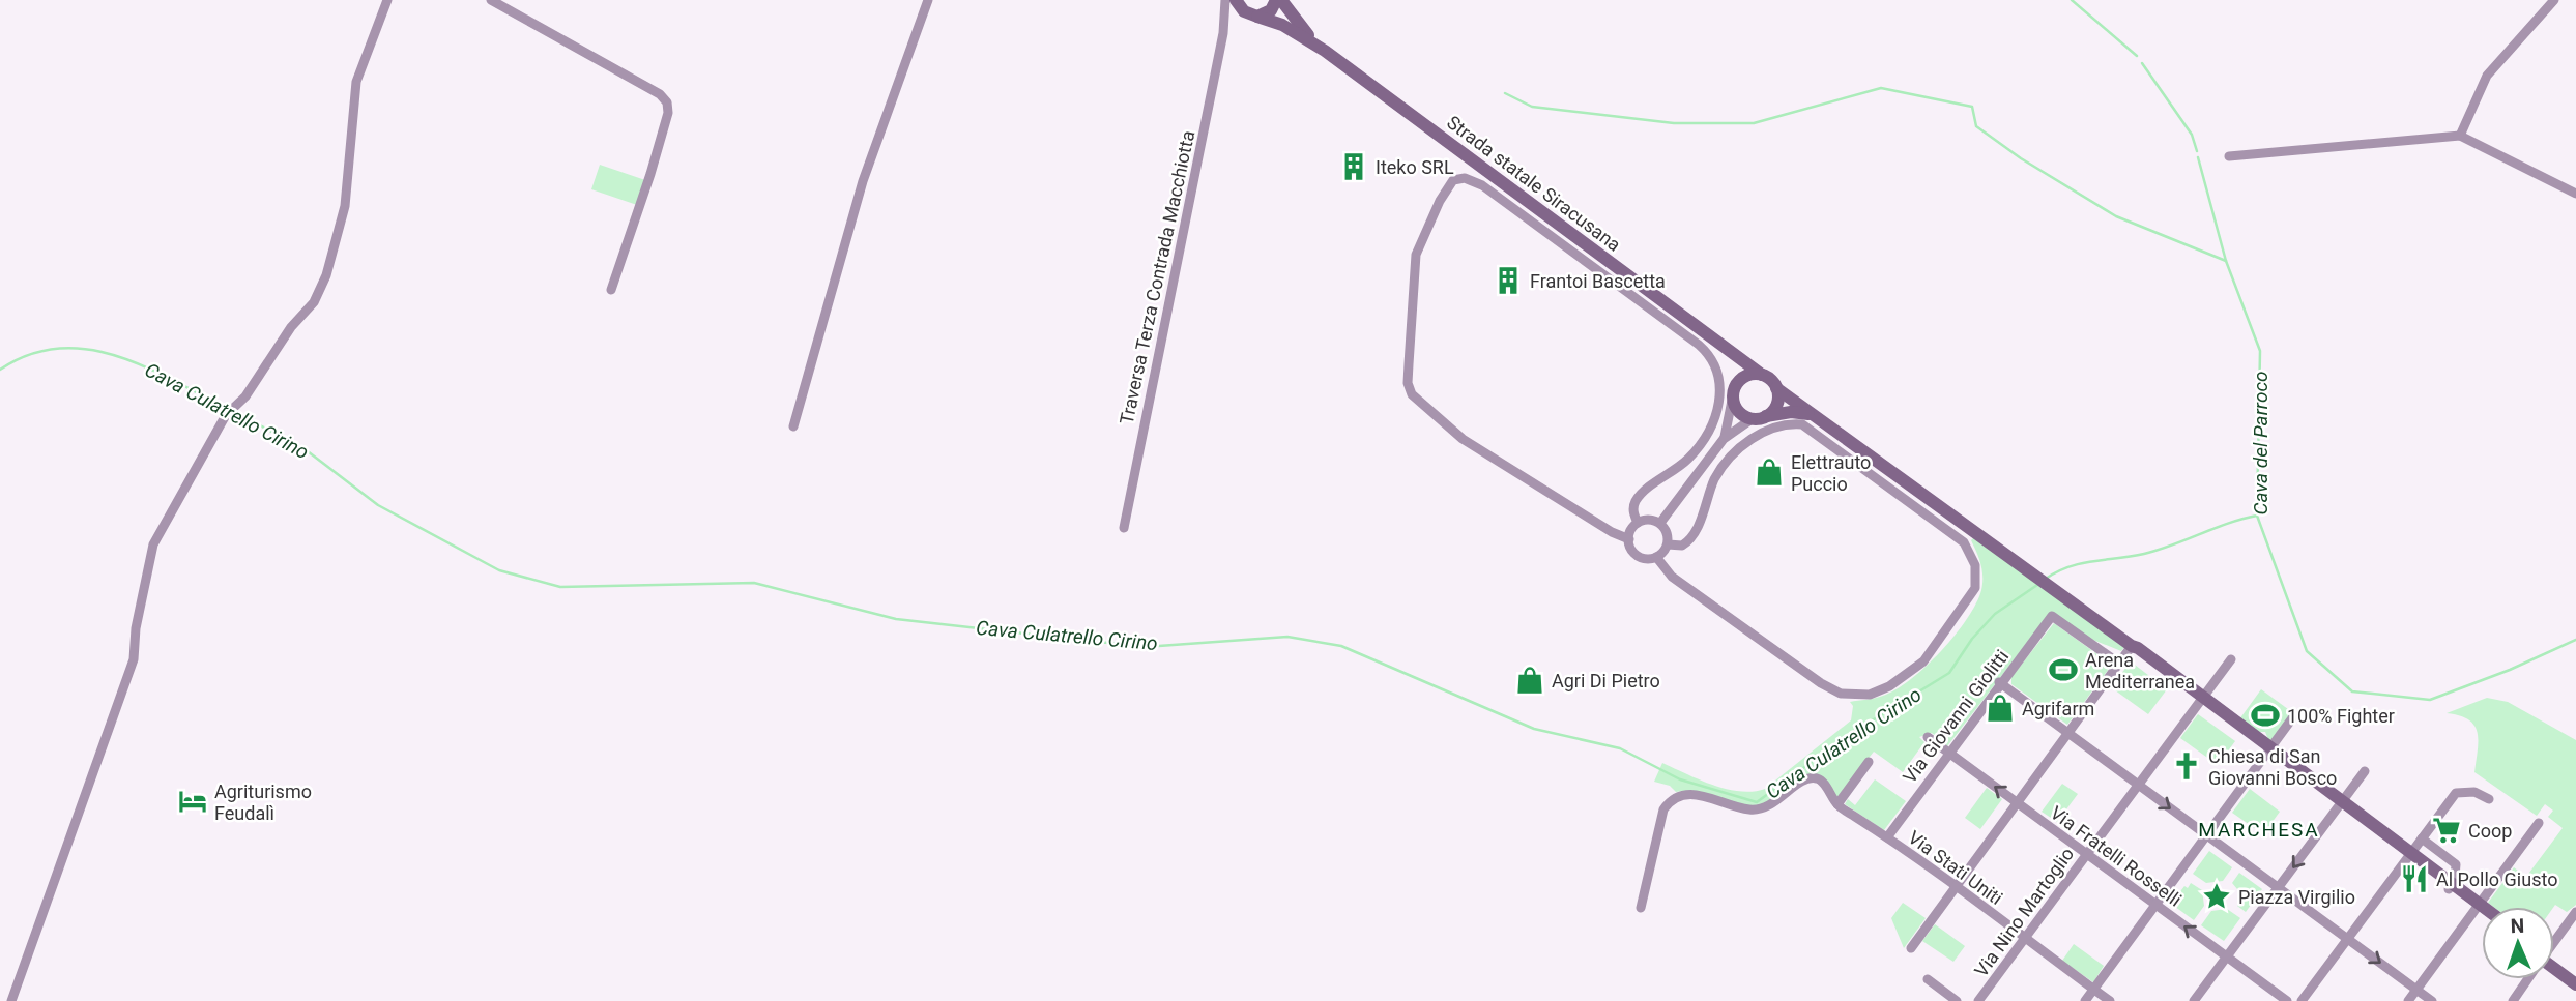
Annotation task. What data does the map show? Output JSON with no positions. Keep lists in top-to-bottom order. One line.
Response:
{"streets":{"main road":["Strada statale Siracusana"],"street":["Traversa Terza Contrada Macchiotta","Via Giovanni Giolitti","Via Fratelli Rosselli","Via Stati Uniti","Via Nino Martoglio"]},"crossings":[["Via Giovanni Giolitti","Via Fratelli Rosselli"],["Via Giovanni Giolitti","Via Stati Uniti"],["Via Fratelli Rosselli","Via Nino Martoglio"],["Via Stati Uniti","Via Nino Martoglio"]],"one_way":["Via Fratelli Rosselli"],"districts":["MARCHESA"],"water":["Cava Culatrello Cirino","Cava del Parroco"],"places":{"building":["Iteko SRL","Frantoi Bascetta"],"shop":["Elettrauto Puccio","Agri Di Pietro","Agrifarm"],"sports":["Arena Mediterranea","100% Fighter"],"church":["Chiesa di San Giovanni Bosco"],"hotel":["Agriturismo Feudalì"],"supermarket":["Coop"],"restaurant":["Al Pollo Giusto"],"place":["Piazza Virgilio"]},"north":"top"}
